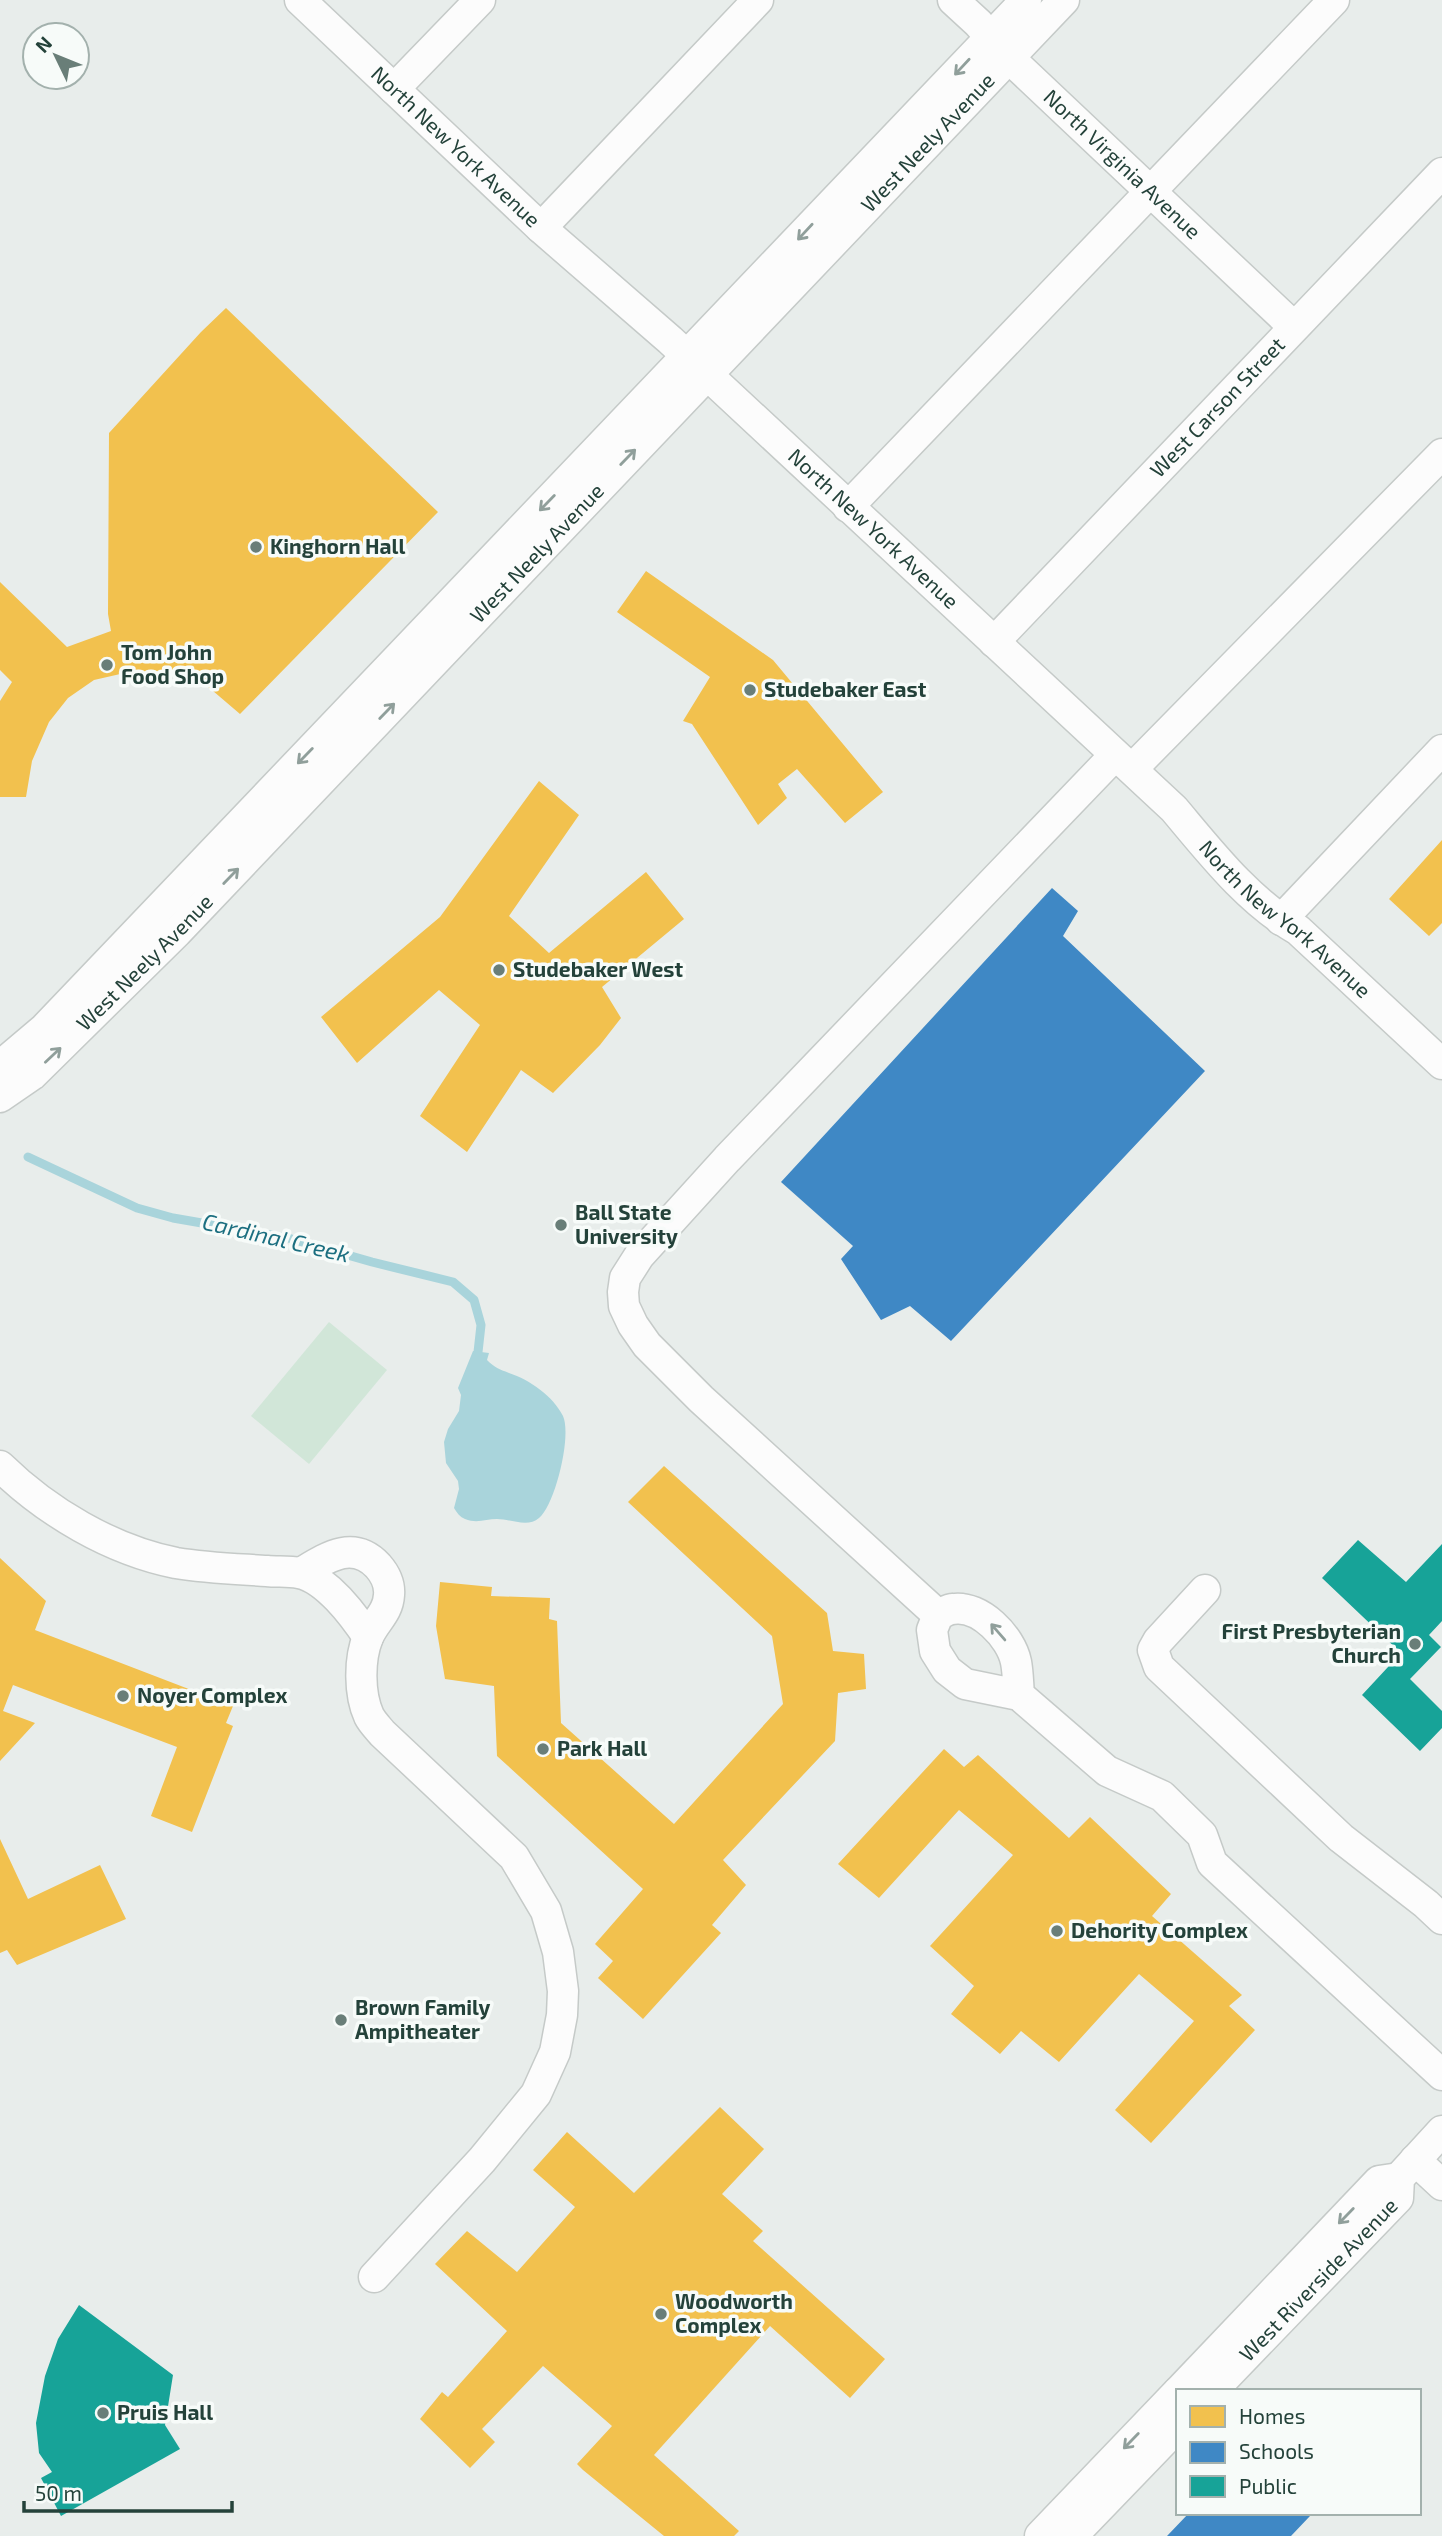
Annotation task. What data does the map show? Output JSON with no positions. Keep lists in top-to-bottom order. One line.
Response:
{"streets":{"street":["West Neely Avenue","North New York Avenue","North Virginia Avenue","West Carson Street","West Riverside Avenue"]},"crossings":[["West Neely Avenue","North New York Avenue"],["West Neely Avenue","North Virginia Avenue"],["North New York Avenue","West Carson Street"],["North Virginia Avenue","West Carson Street"]],"water":["Cardinal Creek"],"places":["Kinghorn Hall","Tom John Food Shop","Studebaker East","Studebaker West","Ball State University","First Presbyterian Church","Noyer Complex","Park Hall","Dehority Complex","Brown Family Ampitheater","Woodworth Complex","Pruis Hall"],"legend":["Homes","Schools","Public"],"scale_bar":"50 m","north":"top left"}
